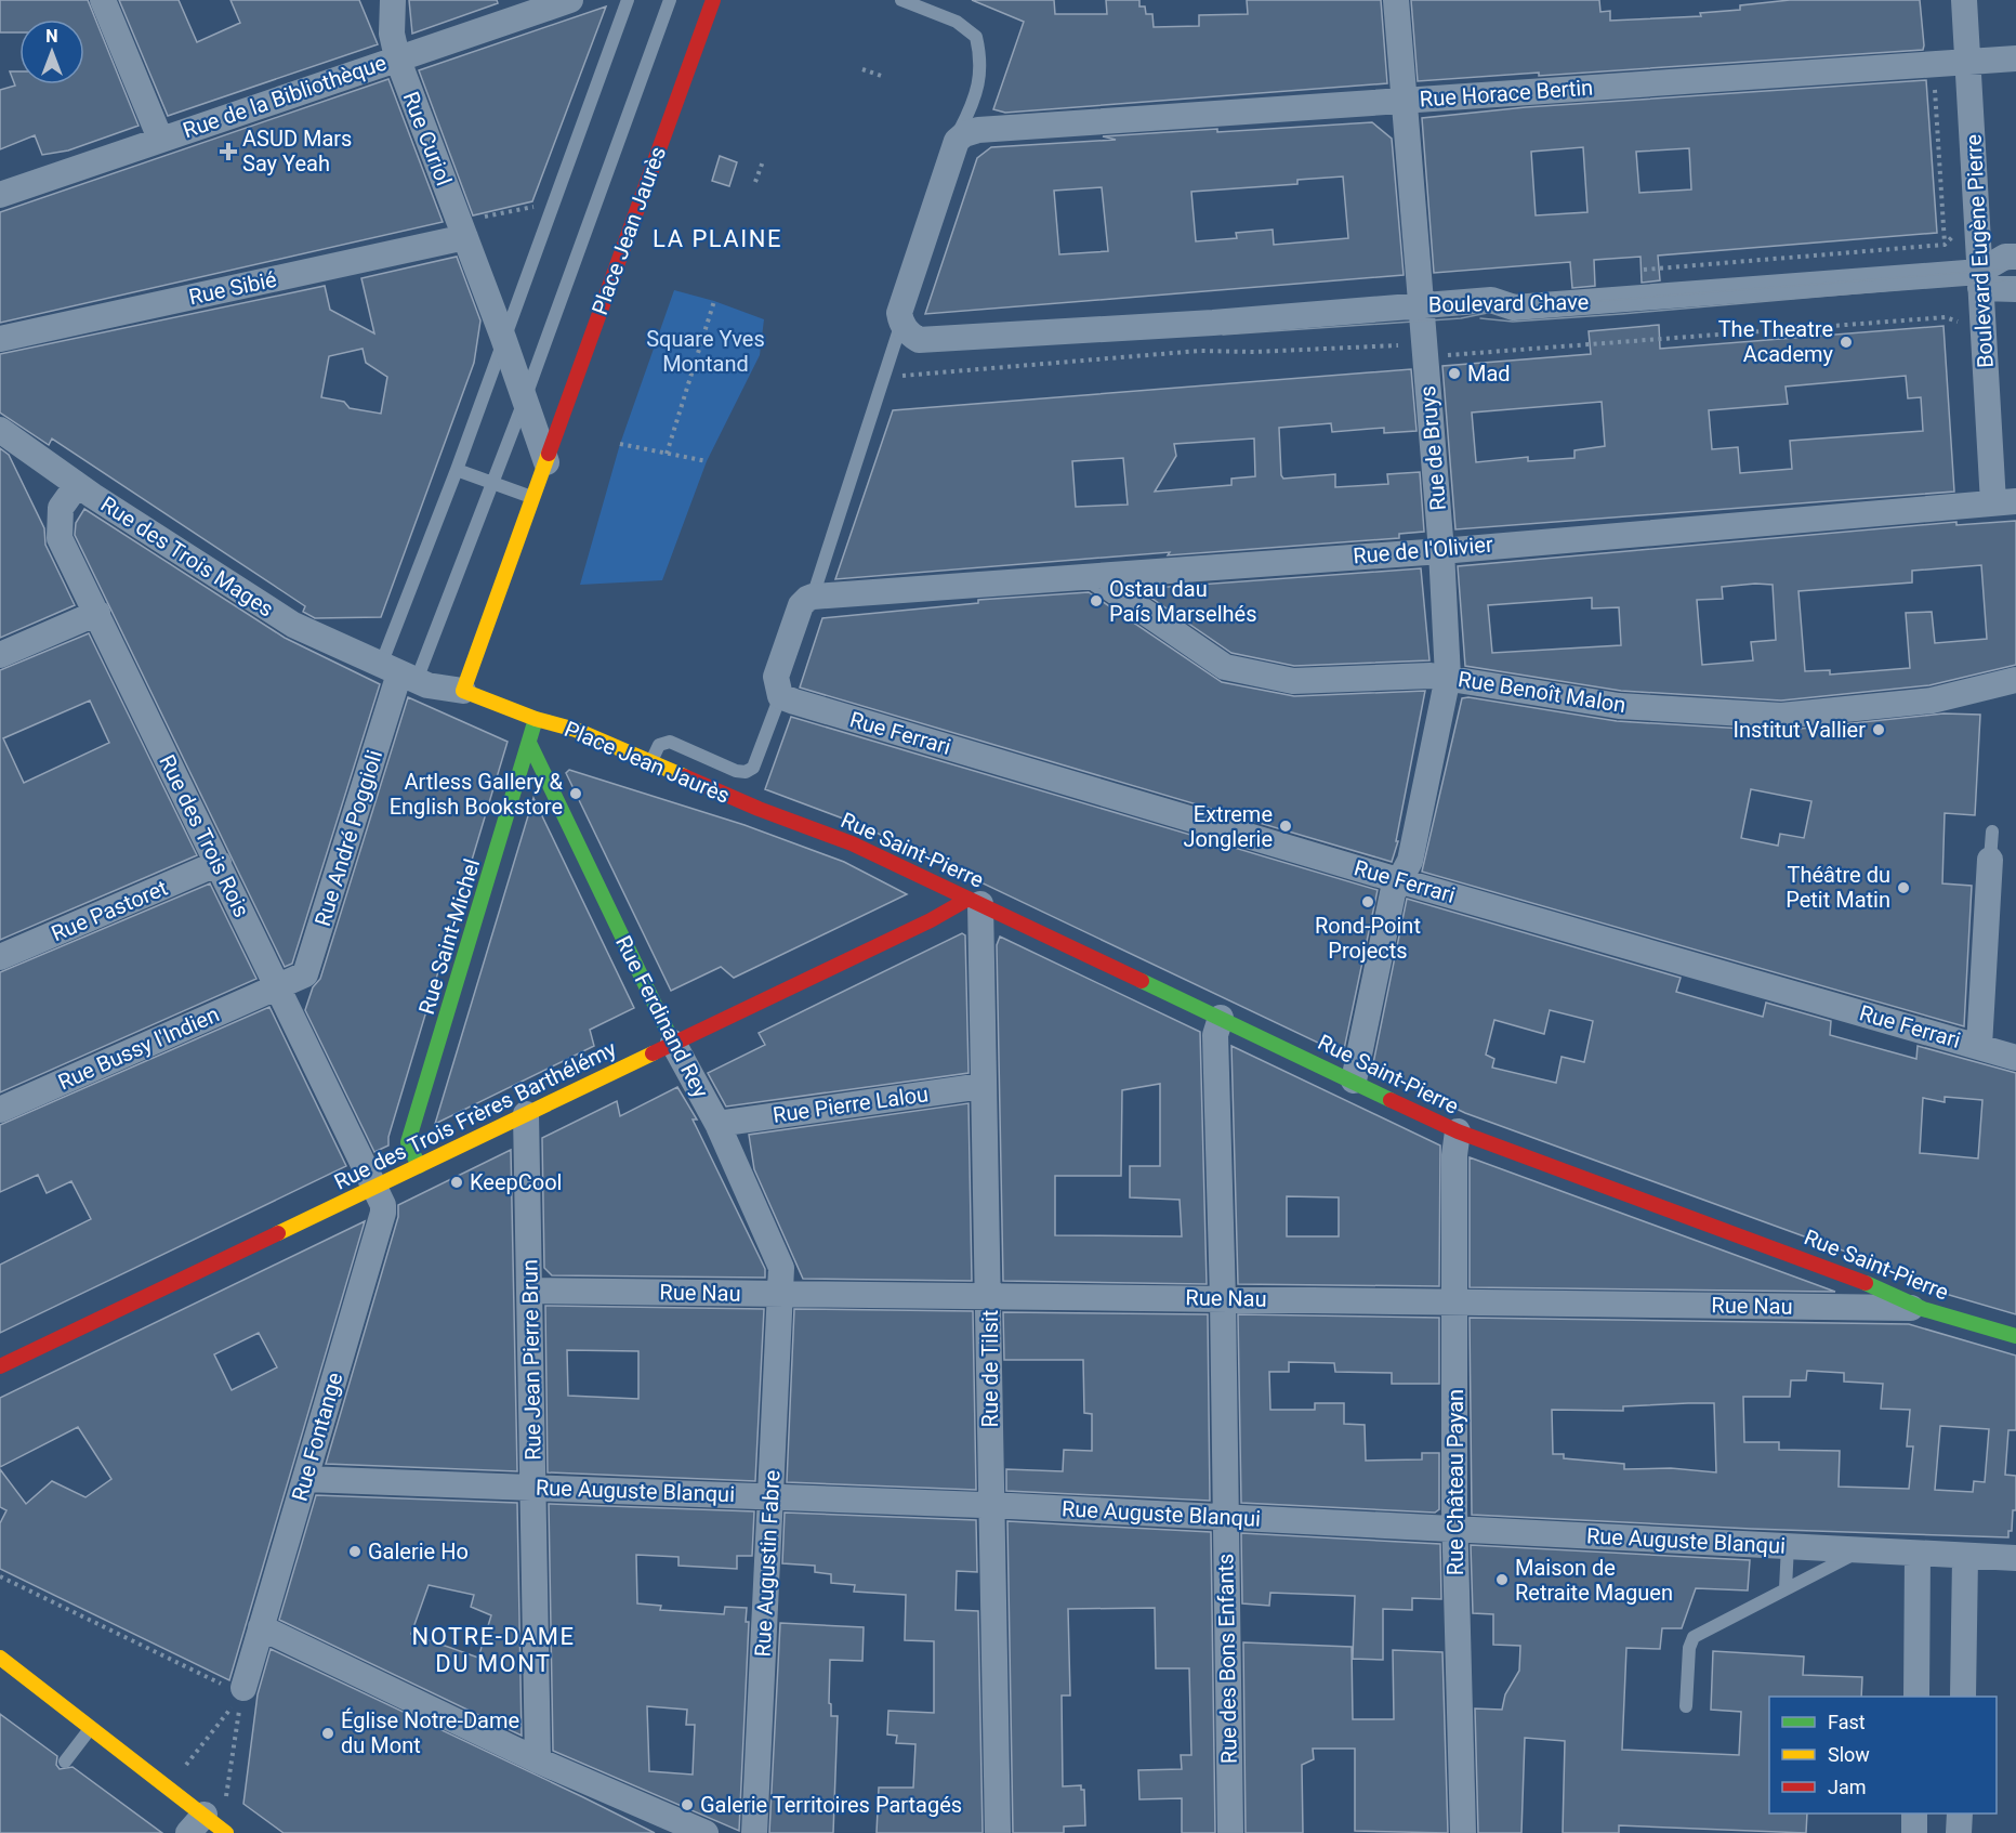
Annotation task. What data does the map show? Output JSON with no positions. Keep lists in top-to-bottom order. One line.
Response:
{"streets":{"street":["Rue Horace Bertin","Rue de la Bibliothèque","Rue Curiol","Place Jean Jaurès","Boulevard Eugène Pierre","Rue Sibié","Boulevard Chave","Rue de Bruys","Rue de l'Olivier","Rue des Trois Mages","Rue Benoît Malon","Rue Ferrari","Rue des Trois Rois","Rue André Poggioli","Rue Saint-Pierre","Rue Pastoret","Rue Saint-Michel","Rue Ferdinand Rey","Rue Bussy l'Indien","Rue Pierre Lalou","Rue des Trois Frères Barthélémy","Rue Nau","Rue Jean Pierre Brun","Rue de Tilsit","Rue Fontange","Rue Château Payan","Rue Auguste Blanqui","Rue Augustin Fabre","Rue des Bons Enfants"]},"crossings":[["Rue Horace Bertin","Boulevard Eugène Pierre"],["Rue Horace Bertin","Boulevard Chave"],["Rue Horace Bertin","Rue de Bruys"],["Rue de la Bibliothèque","Rue Curiol"],["Rue Curiol","Rue Sibié"],["Place Jean Jaurès","Rue des Trois Mages"],["Place Jean Jaurès","Rue André Poggioli"],["Place Jean Jaurès","Rue Saint-Pierre"],["Place Jean Jaurès","Rue Saint-Michel"],["Boulevard Eugène Pierre","Boulevard Chave"],["Boulevard Eugène Pierre","Rue de l'Olivier"],["Boulevard Chave","Rue de Bruys"],["Rue de Bruys","Rue de l'Olivier"],["Rue de Bruys","Rue Benoît Malon"],["Rue de Bruys","Rue Ferrari"],["Rue de Bruys","Rue Saint-Pierre"],["Rue de l'Olivier","Rue Benoît Malon"],["Rue des Trois Mages","Rue des Trois Rois"],["Rue des Trois Mages","Rue André Poggioli"],["Rue des Trois Rois","Rue André Poggioli"],["Rue des Trois Rois","Rue Pastoret"],["Rue des Trois Rois","Rue Bussy l'Indien"],["Rue des Trois Rois","Rue des Trois Frères Barthélémy"],["Rue des Trois Rois","Rue Fontange"],["Rue André Poggioli","Rue Bussy l'Indien"],["Rue Saint-Pierre","Rue des Trois Frères Barthélémy"],["Rue Saint-Pierre","Rue Nau"],["Rue Saint-Pierre","Rue de Tilsit"],["Rue Saint-Pierre","Rue Château Payan"],["Rue Saint-Pierre","Rue des Bons Enfants"],["Rue Saint-Michel","Rue Ferdinand Rey"],["Rue Saint-Michel","Rue des Trois Frères Barthélémy"],["Rue Ferdinand Rey","Rue Pierre Lalou"],["Rue Ferdinand Rey","Rue des Trois Frères Barthélémy"],["Rue Ferdinand Rey","Rue Nau"],["Rue Ferdinand Rey","Rue Augustin Fabre"],["Rue Pierre Lalou","Rue de Tilsit"],["Rue des Trois Frères Barthélémy","Rue Jean Pierre Brun"],["Rue des Trois Frères Barthélémy","Rue de Tilsit"],["Rue des Trois Frères Barthélémy","Rue Fontange"],["Rue Nau","Rue Jean Pierre Brun"],["Rue Nau","Rue de Tilsit"],["Rue Nau","Rue Château Payan"],["Rue Nau","Rue Augustin Fabre"],["Rue Nau","Rue des Bons Enfants"],["Rue Jean Pierre Brun","Rue Auguste Blanqui"],["Rue de Tilsit","Rue Auguste Blanqui"],["Rue Fontange","Rue Auguste Blanqui"],["Rue Château Payan","Rue Auguste Blanqui"],["Rue Auguste Blanqui","Rue Augustin Fabre"],["Rue Auguste Blanqui","Rue des Bons Enfants"]],"districts":["LA PLAINE","NOTRE-DAME DU MONT"],"parks":["Square Yves Montand"],"places":{"health":["ASUD Mars Say Yeah"],"other":["The Theatre Academy","Mad","Ostau dau País Marselhés","Institut Vallier","Artless Gallery & English Bookstore","Extreme Jonglerie","Théâtre du Petit Matin","Rond-Point Projects","KeepCool","Galerie Ho","Maison de Retraite Maguen","Église Notre-Dame du Mont","Galerie Territoires Partagés"]},"legend":["Fast","Slow","Jam"],"north":"top"}
